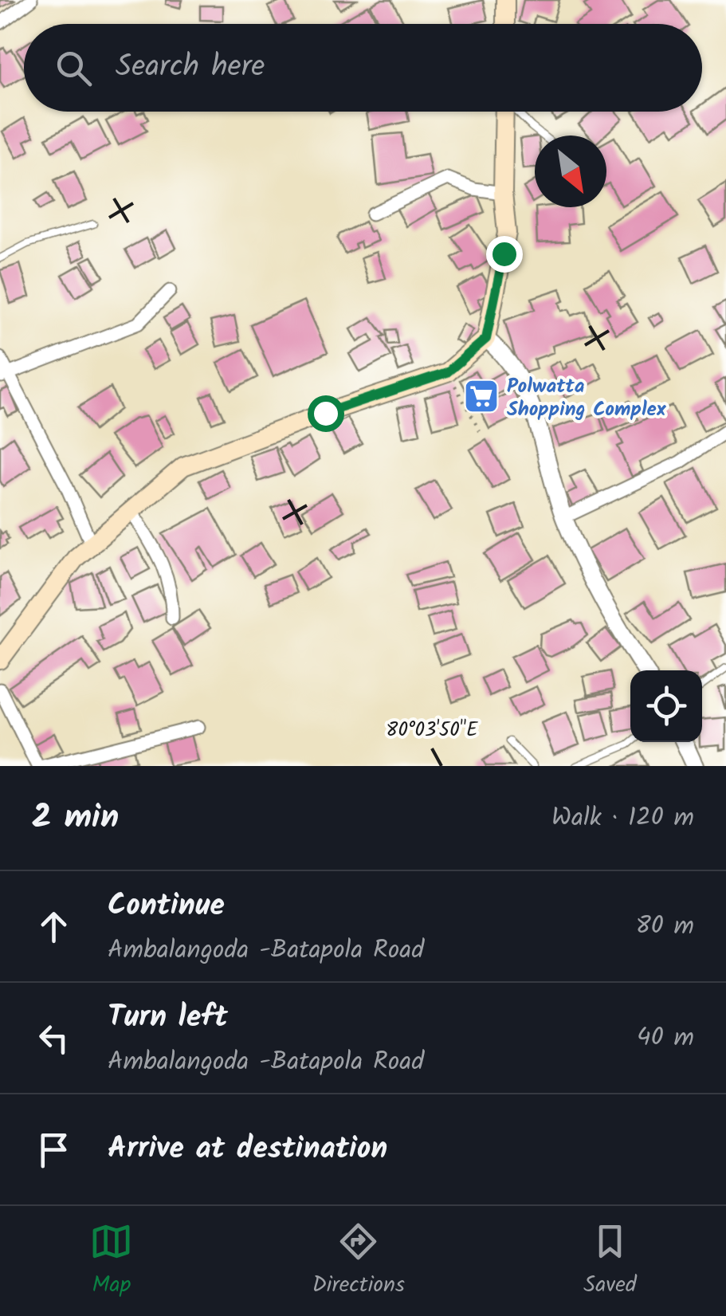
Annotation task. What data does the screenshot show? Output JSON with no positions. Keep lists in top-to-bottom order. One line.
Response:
{"places":{"supermarket":["Polwatta Shopping Complex"]},"north":"bottom right","page":{"search":"Search here","heading":["2 min","Walk · 120 m"],"list":[["Continue","Ambalangoda -Batapola Road","80 m"],["Turn left","Ambalangoda -Batapola Road","40 m"],"Arrive at destination"],"nav":["Map","Directions","Saved"]},"coordinates":["80°03'50\"E"]}
